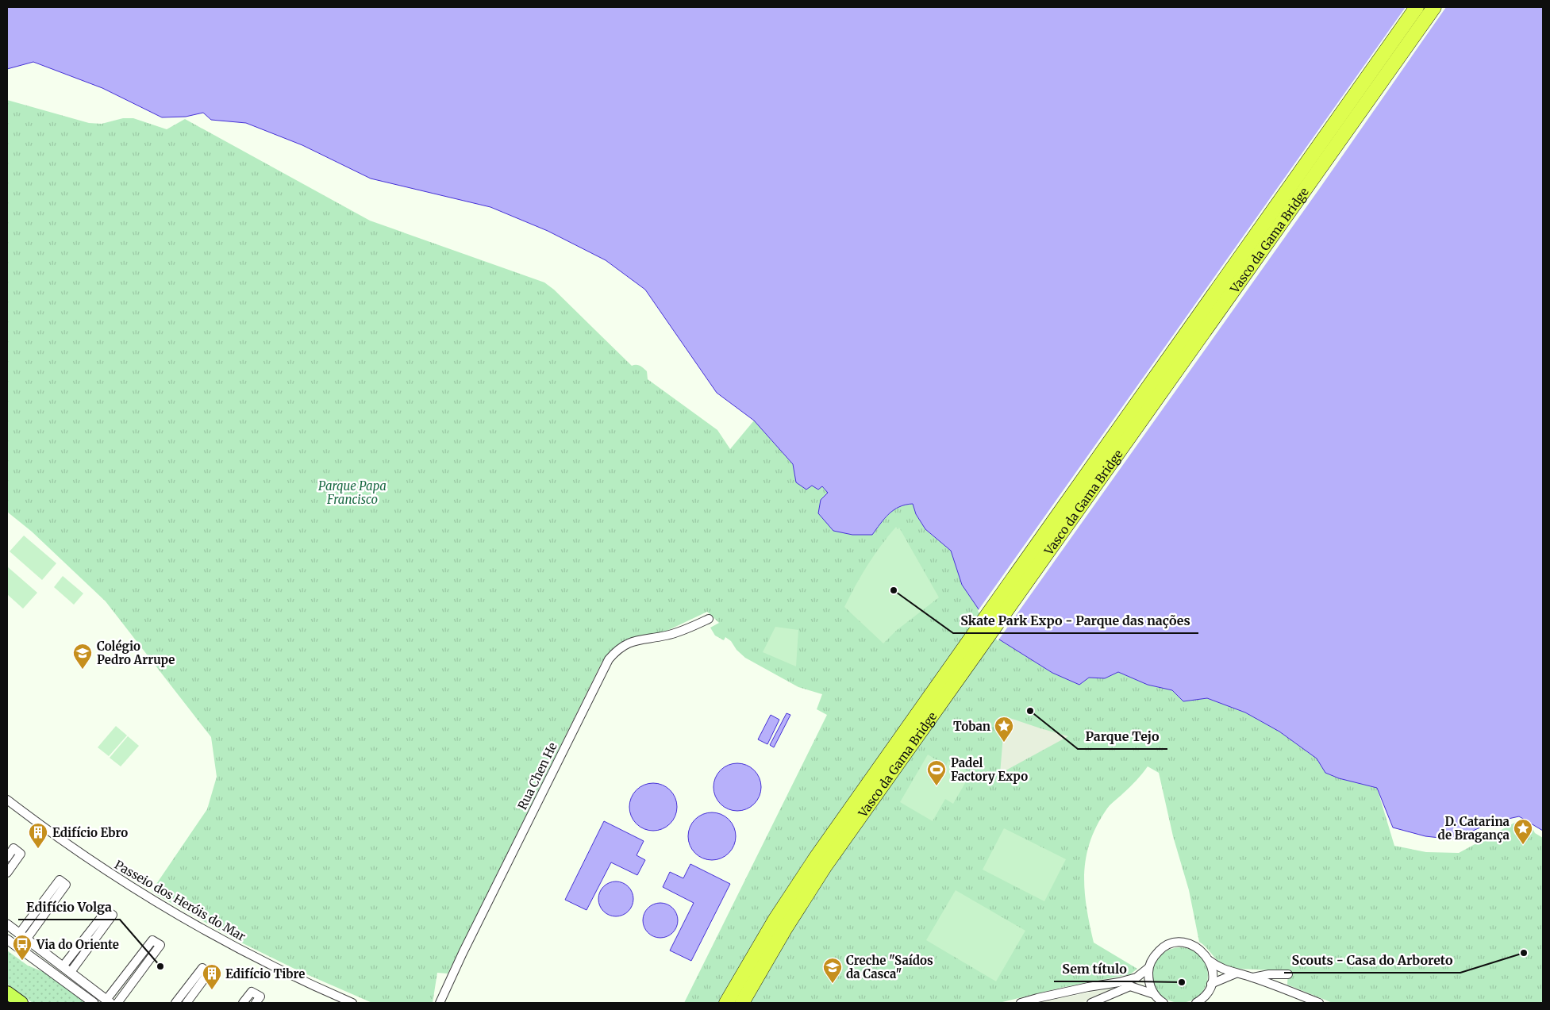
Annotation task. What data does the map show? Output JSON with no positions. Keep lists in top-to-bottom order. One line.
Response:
{"streets":{"highway":["Vasco da Gama Bridge"],"street":["Rua Chen He","Passeio dos Heróis do Mar"]},"parks":["Parque Papa Francisco"],"places":{"other":["Skate Park Expo - Parque das nações","Parque Tejo","Scouts - Casa do Arboreto","Edifício Volga","Sem título"],"school or university":["Colégio Pedro Arrupe","Creche \"Saídos da Casca\""],"place":["Toban","D. Catarina de Bragança"],"sports":["Padel Factory Expo"],"building":["Edifício Ebro","Edifício Tibre"],"bus stop":["Via do Oriente"]}}
